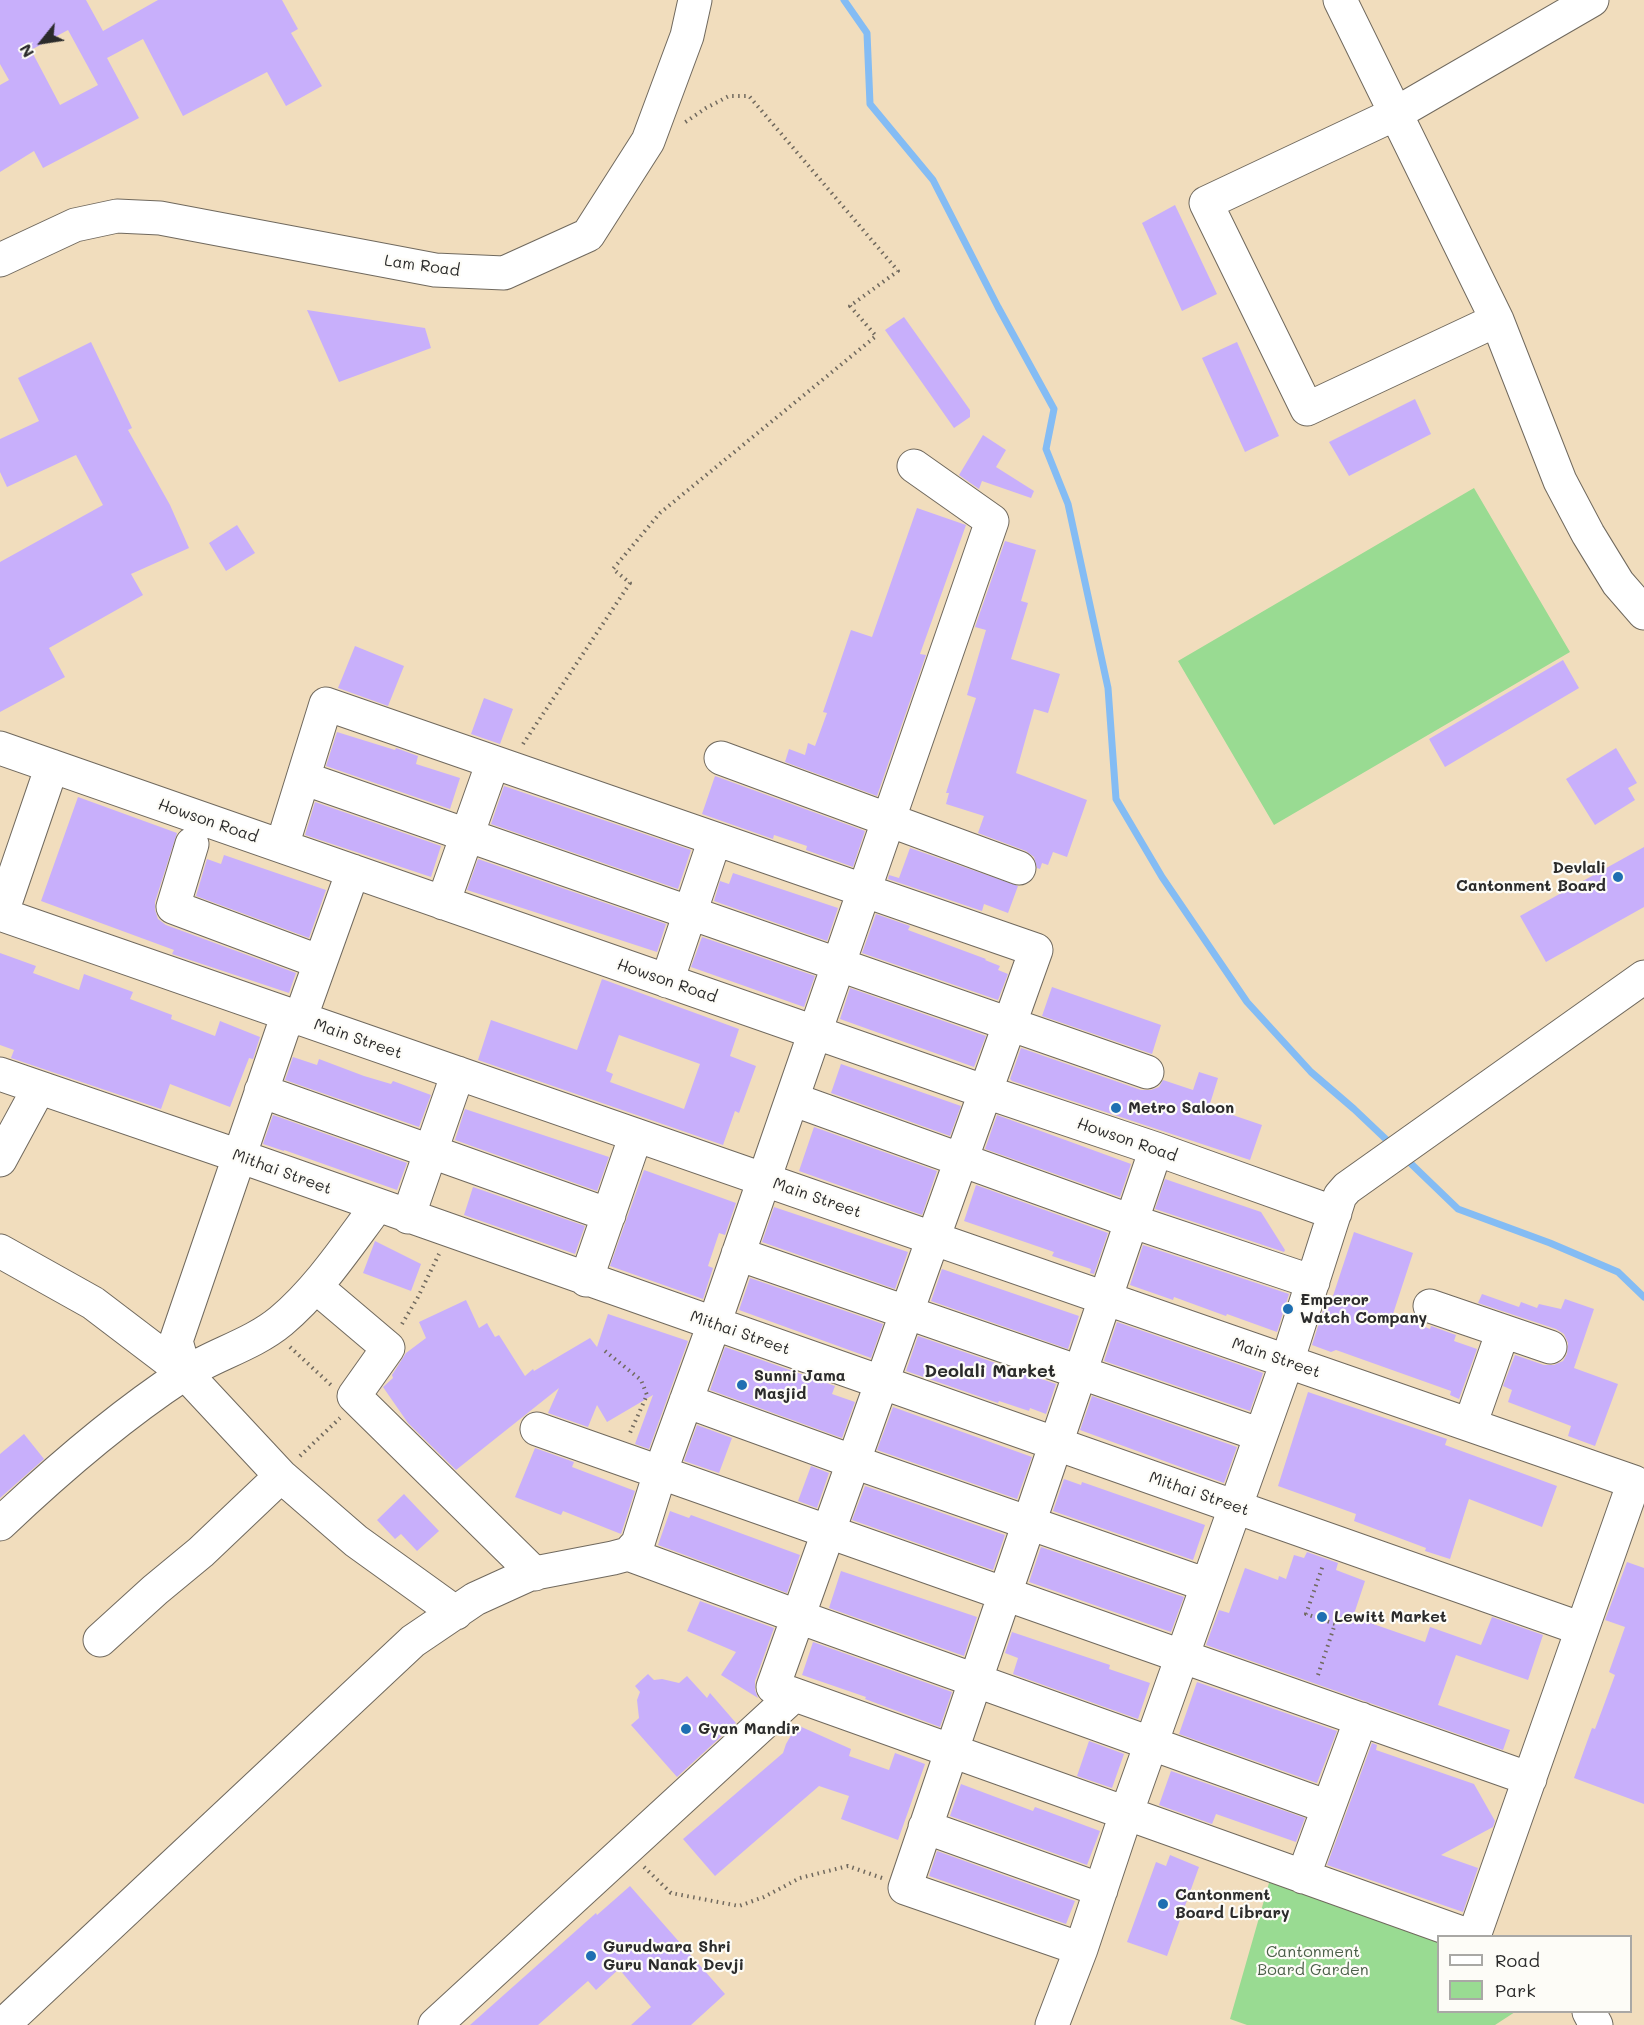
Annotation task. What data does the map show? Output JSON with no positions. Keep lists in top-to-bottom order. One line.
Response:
{"streets":{"street":["Lam Road","Howson Road","Main Street","Mithai Street"]},"crossings":[["Main Street","Mithai Street"]],"districts":["Deolali Market"],"parks":["Cantonment Board Garden"],"places":["Devlali Cantonment Board","Metro Saloon","Emperor Watch Company","Sunni Jama Masjid","Lewitt Market","Gyan Mandir","Cantonment Board Library","Gurudwara Shri Guru Nanak Devji"],"legend":["Road","Park"],"north":"bottom left"}
